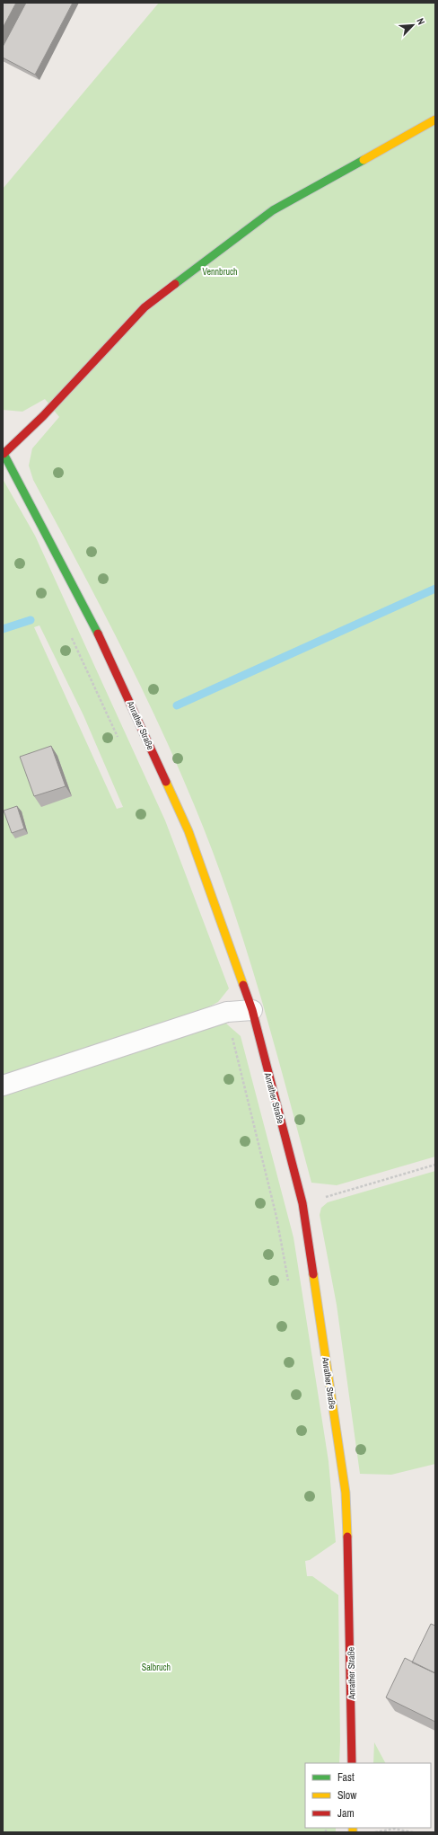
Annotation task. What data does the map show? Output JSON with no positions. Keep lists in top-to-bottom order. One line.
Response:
{"streets":{"main road":["Anrather Straße"]},"parks":["Vennbruch","Salbruch"],"legend":["Fast","Slow","Jam"],"north":"top right"}
